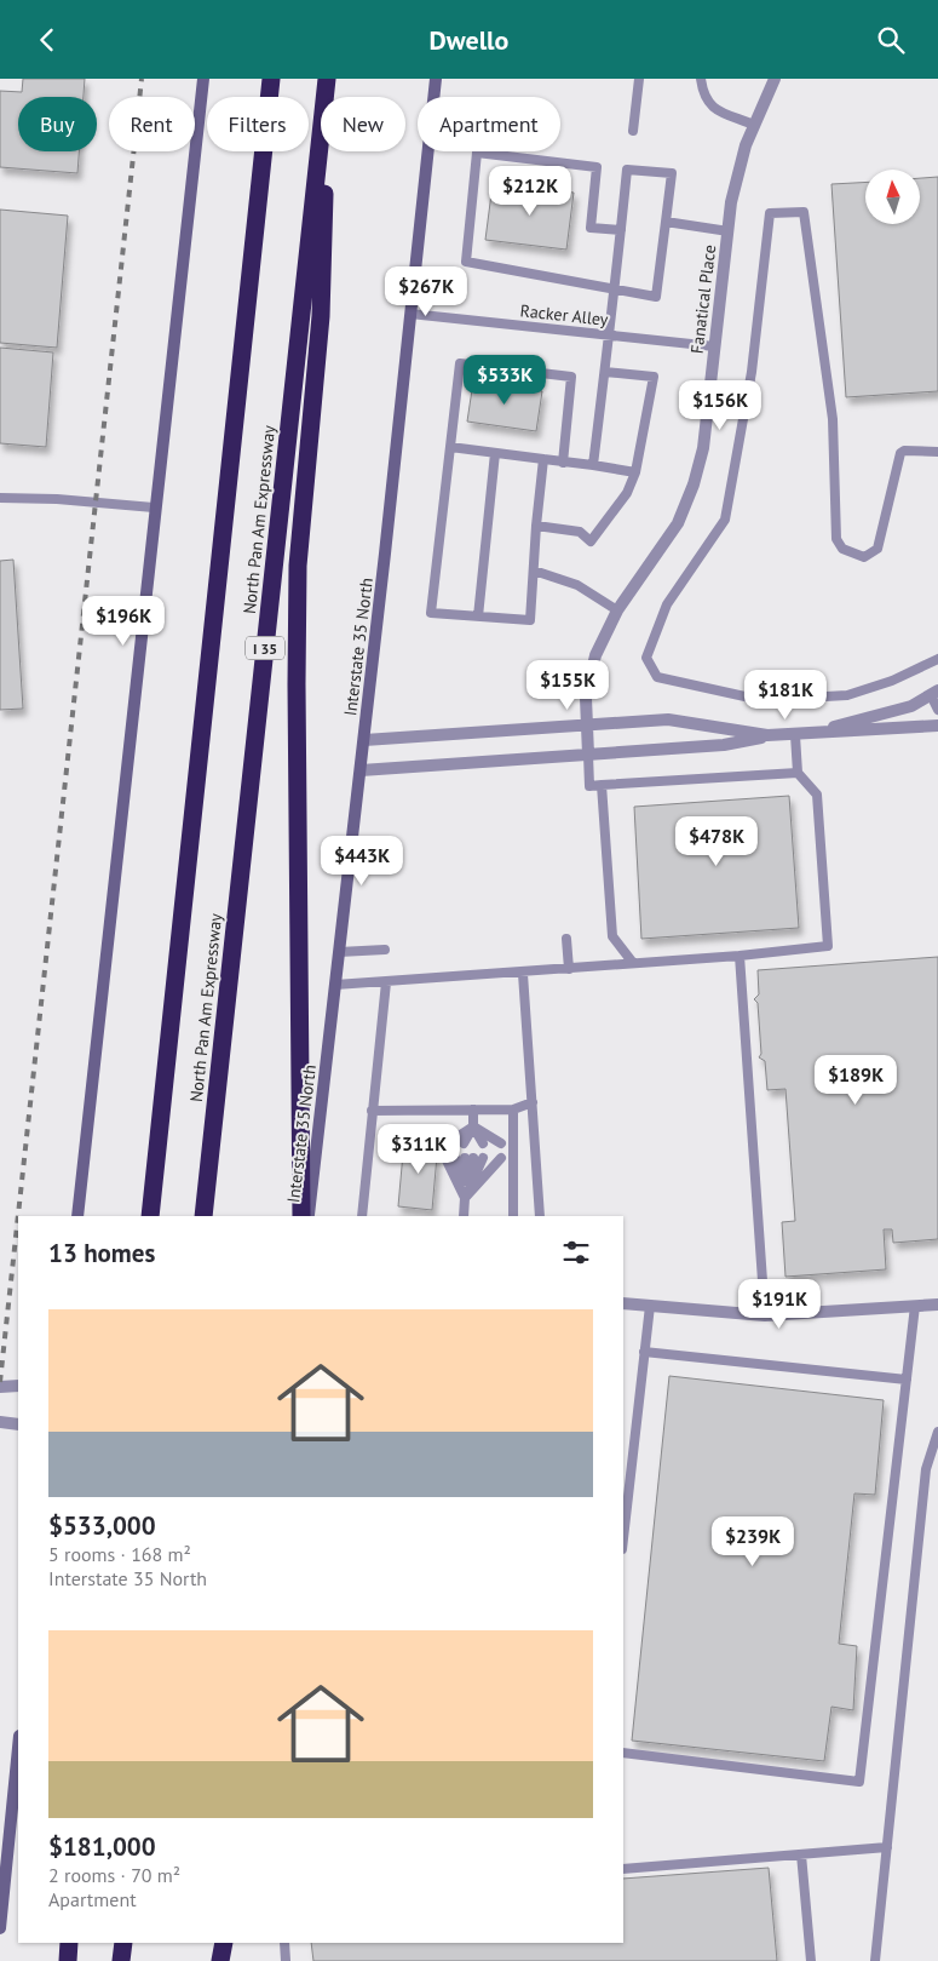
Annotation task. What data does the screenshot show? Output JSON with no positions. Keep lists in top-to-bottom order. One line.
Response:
{"streets":{"highway":["North Pan Am Expressway","I 35"],"main road":["Interstate 35 North"],"street":["Fanatical Place"],"lane":["Racker Alley"]},"crossings":[["Fanatical Place","Racker Alley"],["Racker Alley","Interstate 35 North"]],"north":"top","page":{"header":"Dwello","chip":["Buy","Rent","Filters","New","Apartment"],"price":["$212K","$267K","$533K","$156K","$196K","$155K","$181K","$478K","$443K","$189K","$311K","$191K","$239K"],"heading":"13 homes","list":[{"name":"$533,000","note":"5 rooms · 168 m² · Interstate 35 North"},{"name":"$181,000","note":"2 rooms · 70 m² · Apartment"}]}}
